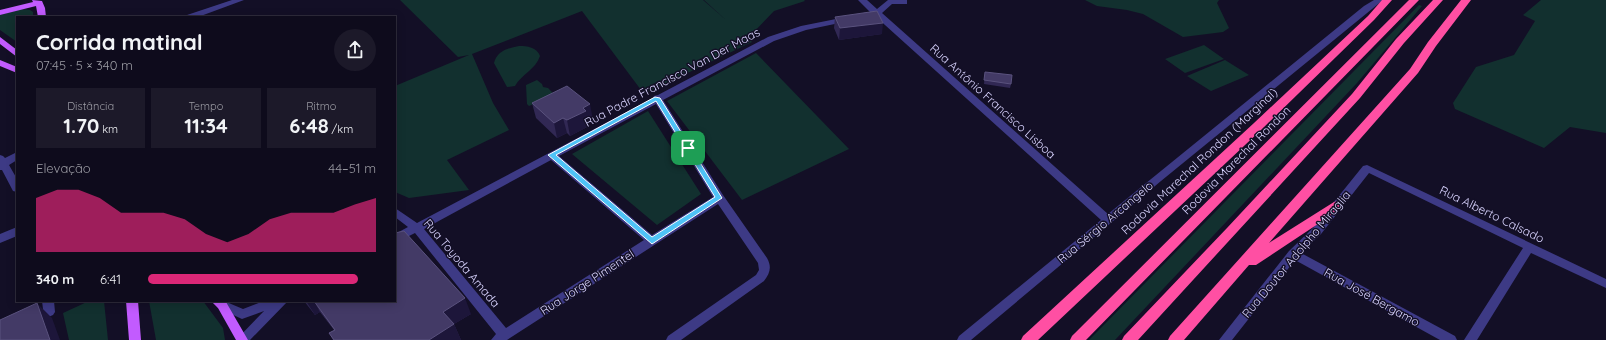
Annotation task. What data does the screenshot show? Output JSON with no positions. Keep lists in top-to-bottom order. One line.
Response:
{"streets":{"highway":["Rodovia Marechal Rondon","Rodovia Marechal Rondon (Marginal)"],"street":["Rua Padre Francisco Van Der Maas","Rua Antônio Francisco Lisboa","Rua Alberto Calsado","Rua Sérgio Arcangelo","Rua Doutor Adolpho Miraglia","Rua Toyoda Amada","Rua Jorge Pimentel","Rua José Bergamo"]},"crossings":[["Rua Padre Francisco Van Der Maas","Rua Antônio Francisco Lisboa"],["Rua Antônio Francisco Lisboa","Rua Sérgio Arcangelo"],["Rua Alberto Calsado","Rua Doutor Adolpho Miraglia"],["Rua Doutor Adolpho Miraglia","Rua José Bergamo"],["Rua Toyoda Amada","Rua Jorge Pimentel"]],"page":{"heading":["Corrida matinal","07:45 · 5 × 340 m"],"stats":[["Distância","1.70 km"],["Tempo","11:34"],["Ritmo","6:48 /km"]],"chart":["Elevação","44–51 m"],"list":[{"name":"340 m","note":"6:41"}]}}
